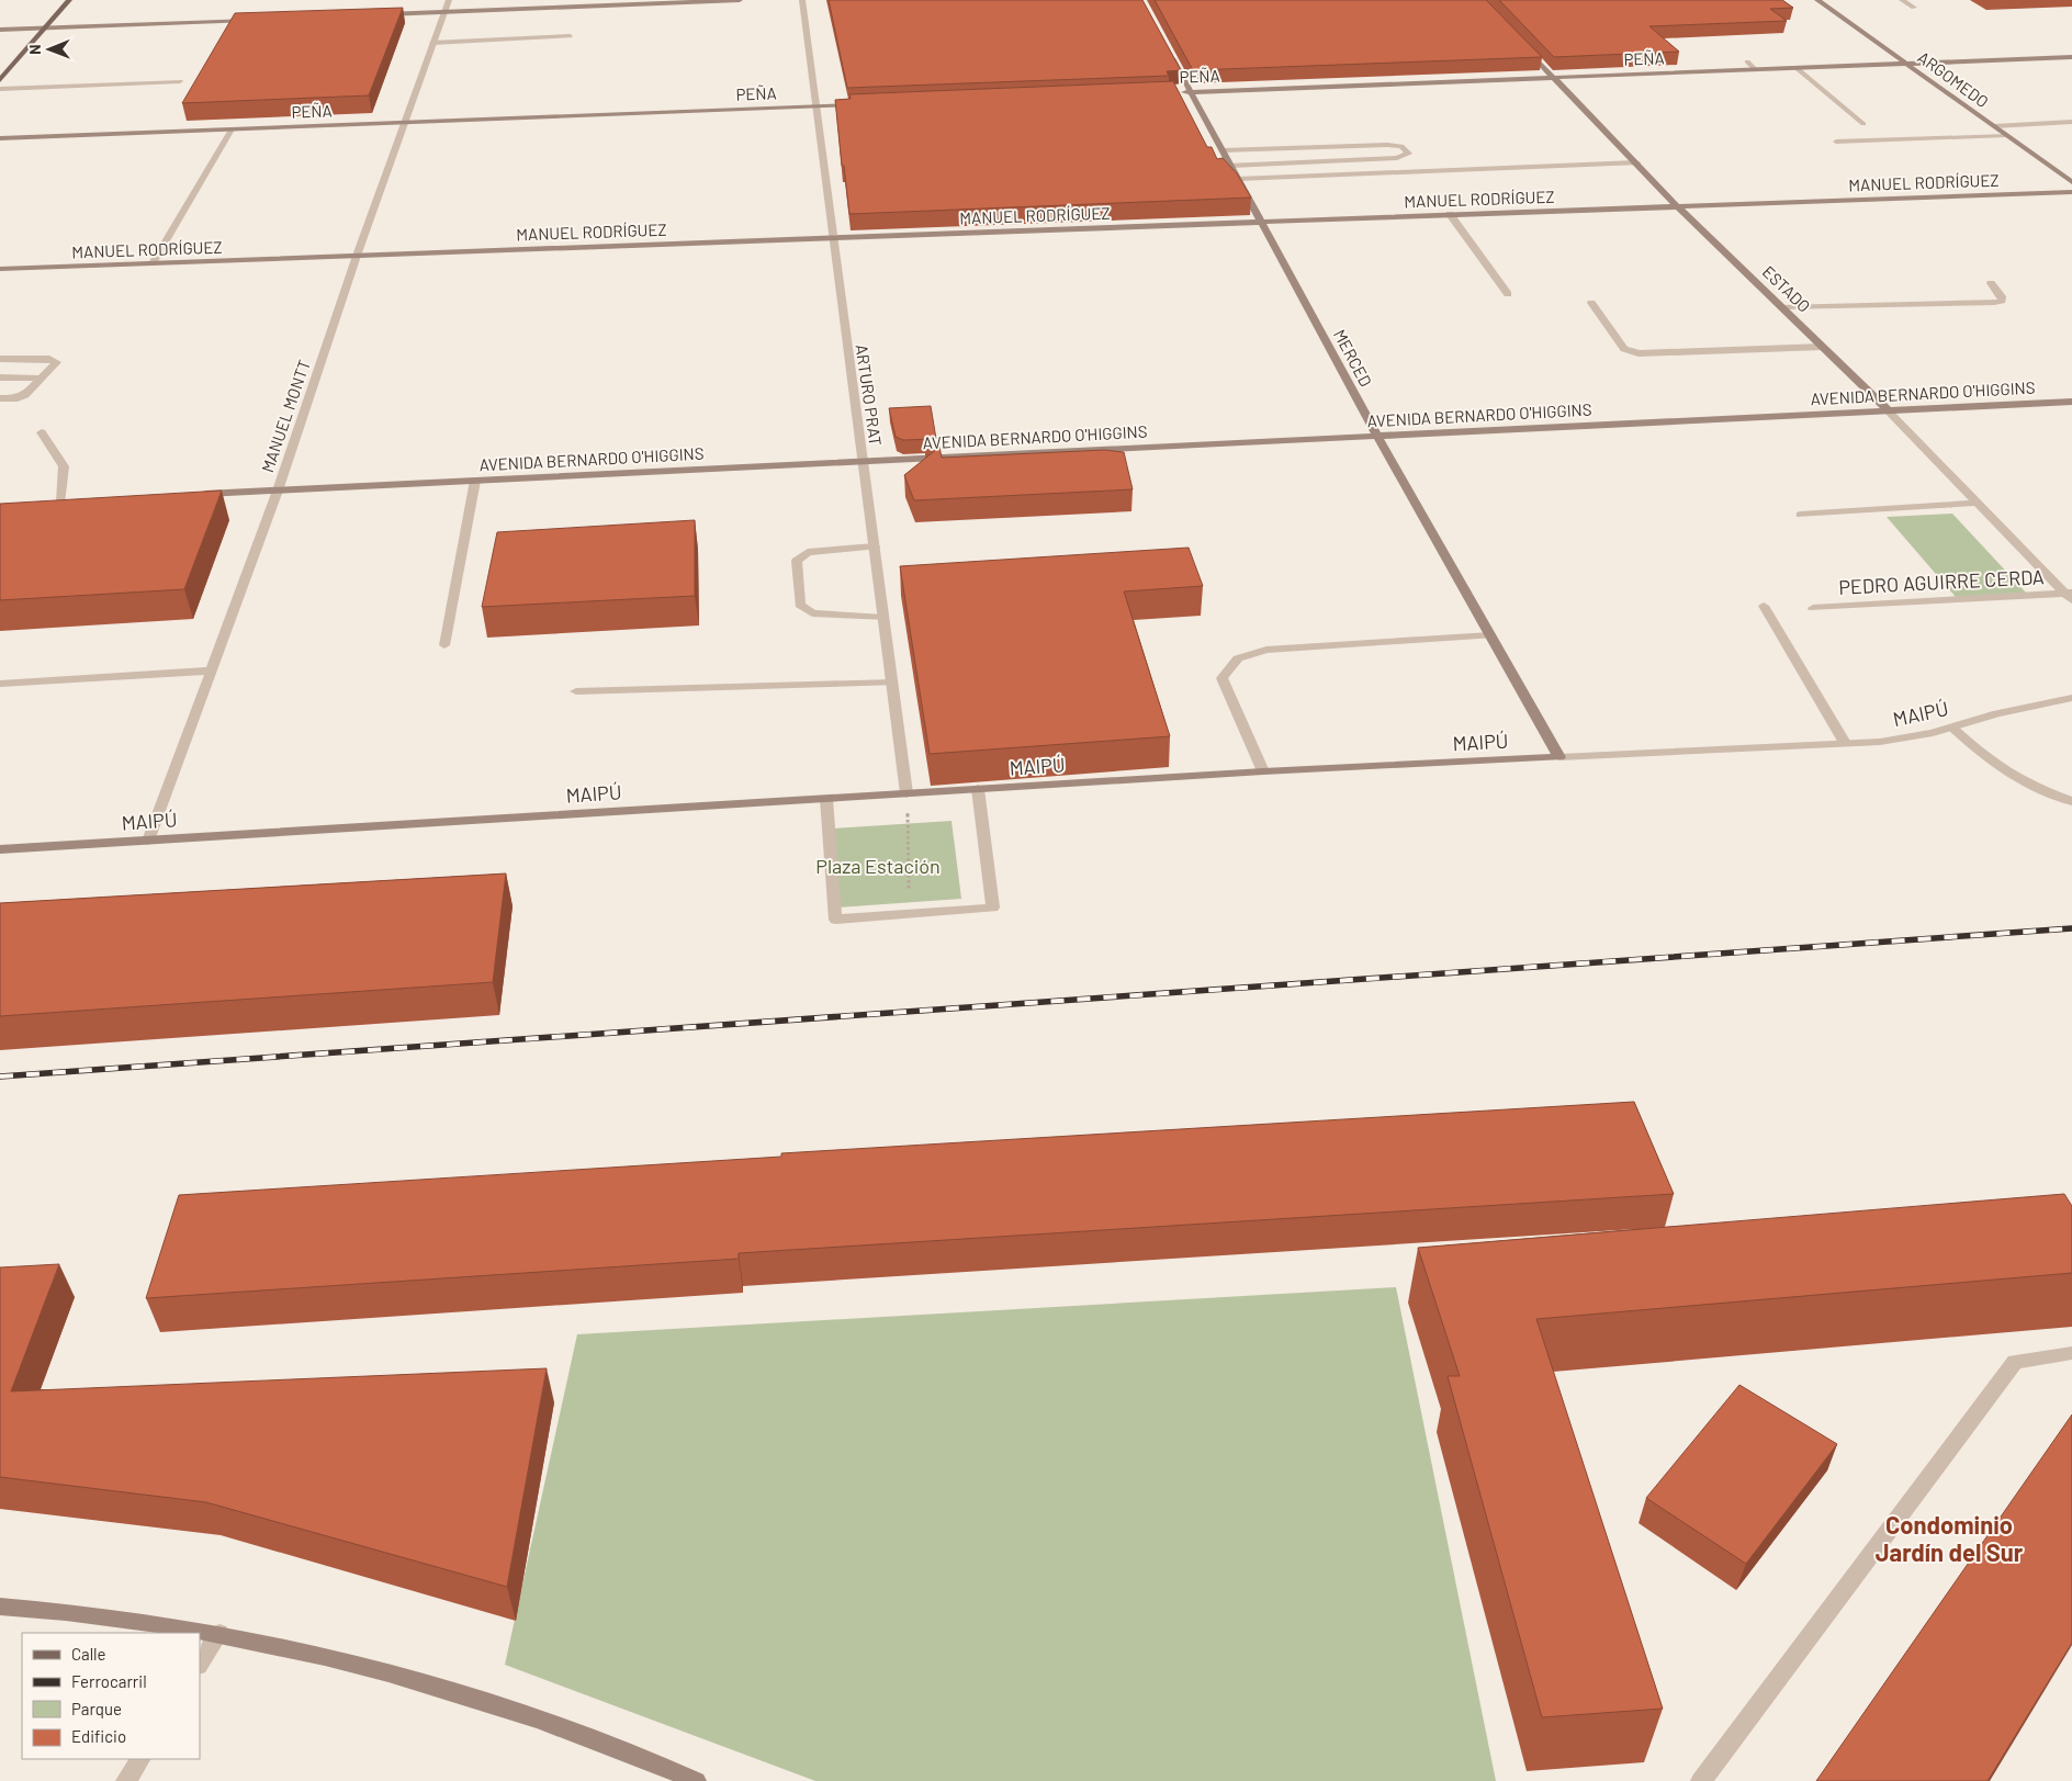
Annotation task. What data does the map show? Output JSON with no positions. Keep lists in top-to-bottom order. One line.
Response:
{"streets":{"street":["PEÑA","ARGOMEDO","MANUEL RODRÍGUEZ","ESTADO","MERCED","AVENIDA BERNARDO O'HIGGINS","ARTURO PRAT","MANUEL MONTT","PEDRO AGUIRRE CERDA","MAIPÚ"]},"crossings":[["PEÑA","ARGOMEDO"],["PEÑA","ESTADO"],["PEÑA","MERCED"],["PEÑA","ARTURO PRAT"],["PEÑA","MANUEL MONTT"],["MANUEL RODRÍGUEZ","ESTADO"],["MANUEL RODRÍGUEZ","MERCED"],["MANUEL RODRÍGUEZ","ARTURO PRAT"],["MANUEL RODRÍGUEZ","MANUEL MONTT"],["ESTADO","AVENIDA BERNARDO O'HIGGINS"],["ESTADO","PEDRO AGUIRRE CERDA"],["MERCED","AVENIDA BERNARDO O'HIGGINS"],["MERCED","MAIPÚ"],["AVENIDA BERNARDO O'HIGGINS","ARTURO PRAT"],["AVENIDA BERNARDO O'HIGGINS","MANUEL MONTT"],["ARTURO PRAT","MAIPÚ"],["MANUEL MONTT","MAIPÚ"]],"districts":["Condominio Jardín del Sur"],"parks":["Plaza Estación"],"legend":["Calle","Ferrocarril","Parque","Edificio"],"north":"left"}
